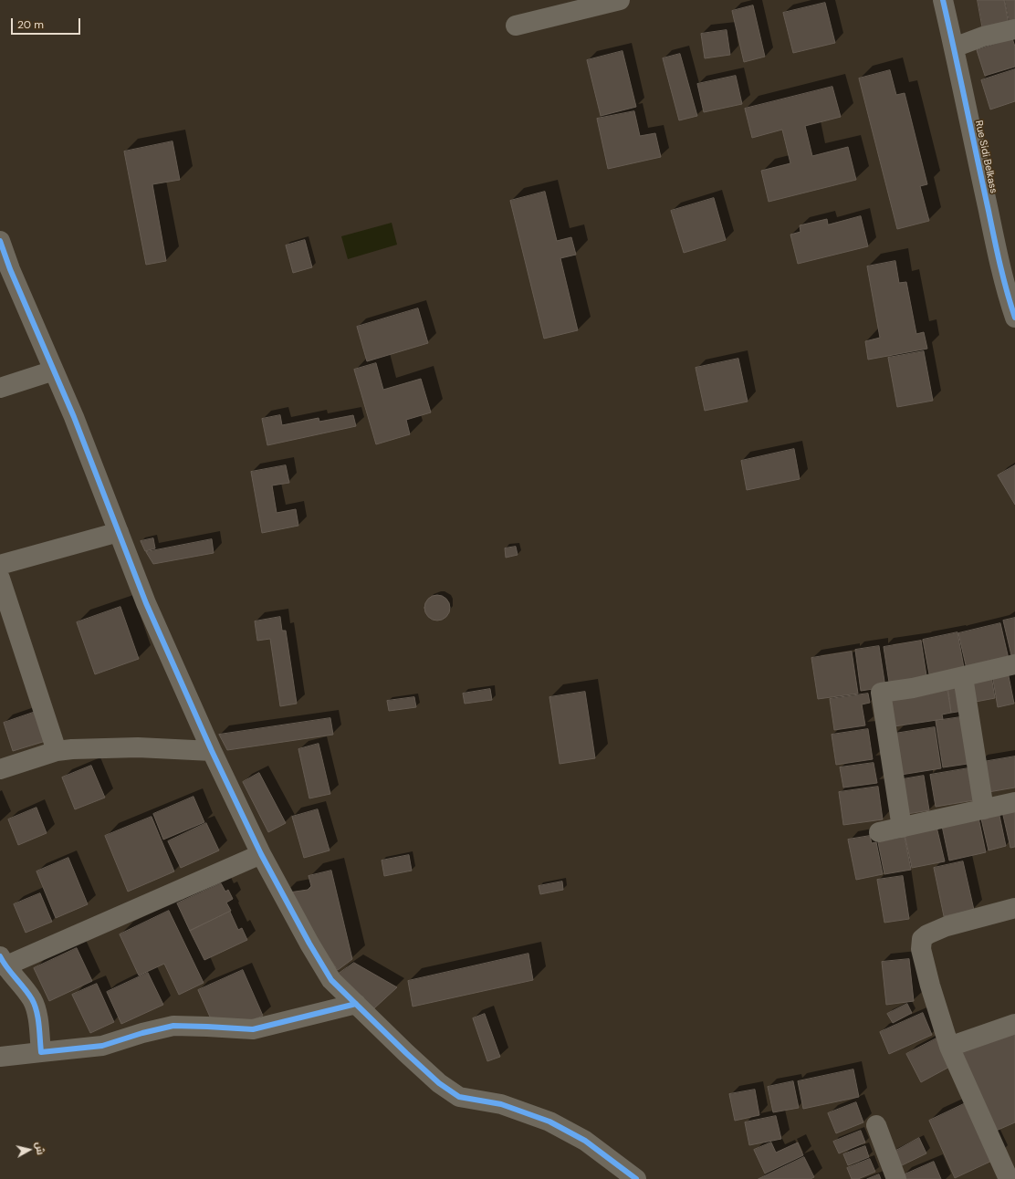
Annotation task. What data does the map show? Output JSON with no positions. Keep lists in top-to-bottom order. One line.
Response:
{"streets":{"street":["Rue Sidi Belkass"]},"scale_bar":"20 m","north":"right"}
